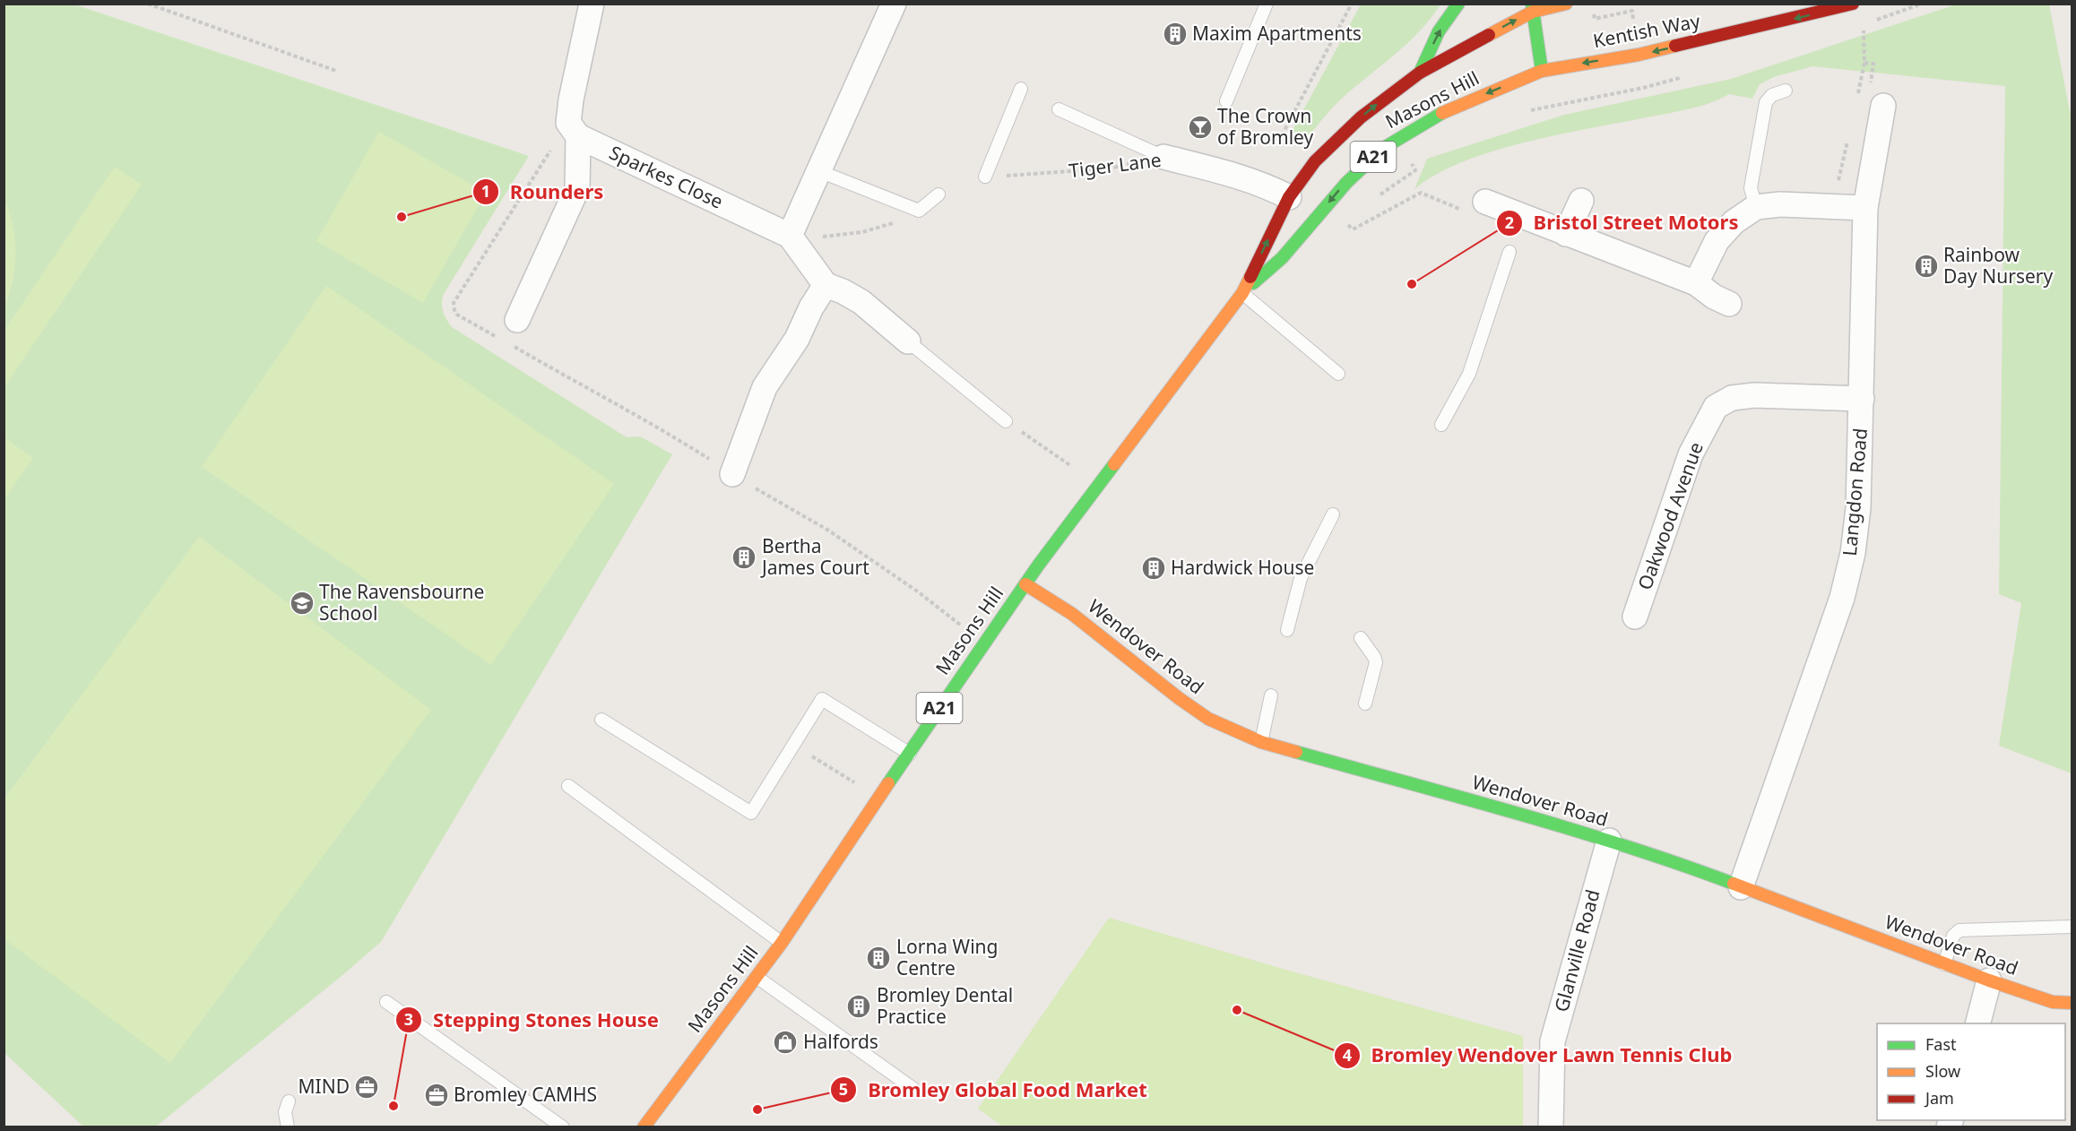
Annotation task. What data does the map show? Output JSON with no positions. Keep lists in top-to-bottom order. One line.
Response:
{"streets":{"main road":["Kentish Way","Masons Hill","A21","Wendover Road"],"street":["Tiger Lane","Sparkes Close","Langdon Road","Oakwood Avenue","Glanville Road"]},"crossings":[["Kentish Way","Masons Hill"],["Masons Hill","A21"],["Masons Hill","Tiger Lane"],["Masons Hill","Wendover Road"],["Langdon Road","Oakwood Avenue"],["Langdon Road","Wendover Road"],["Wendover Road","Glanville Road"]],"one_way":["Kentish Way"],"places":{"building":["Maxim Apartments","Rainbow Day Nursery","Bertha James Court","Hardwick House","Lorna Wing Centre","Bromley Dental Practice"],"bar":["The Crown of Bromley"],"other":["Rounders","Bristol Street Motors","Bromley Wendover Lawn Tennis Club","Stepping Stones House","Bromley Global Food Market"],"school or university":["The Ravensbourne School"],"shop":["Halfords"],"office":["MIND","Bromley CAMHS"]},"legend":["Fast","Slow","Jam"]}
